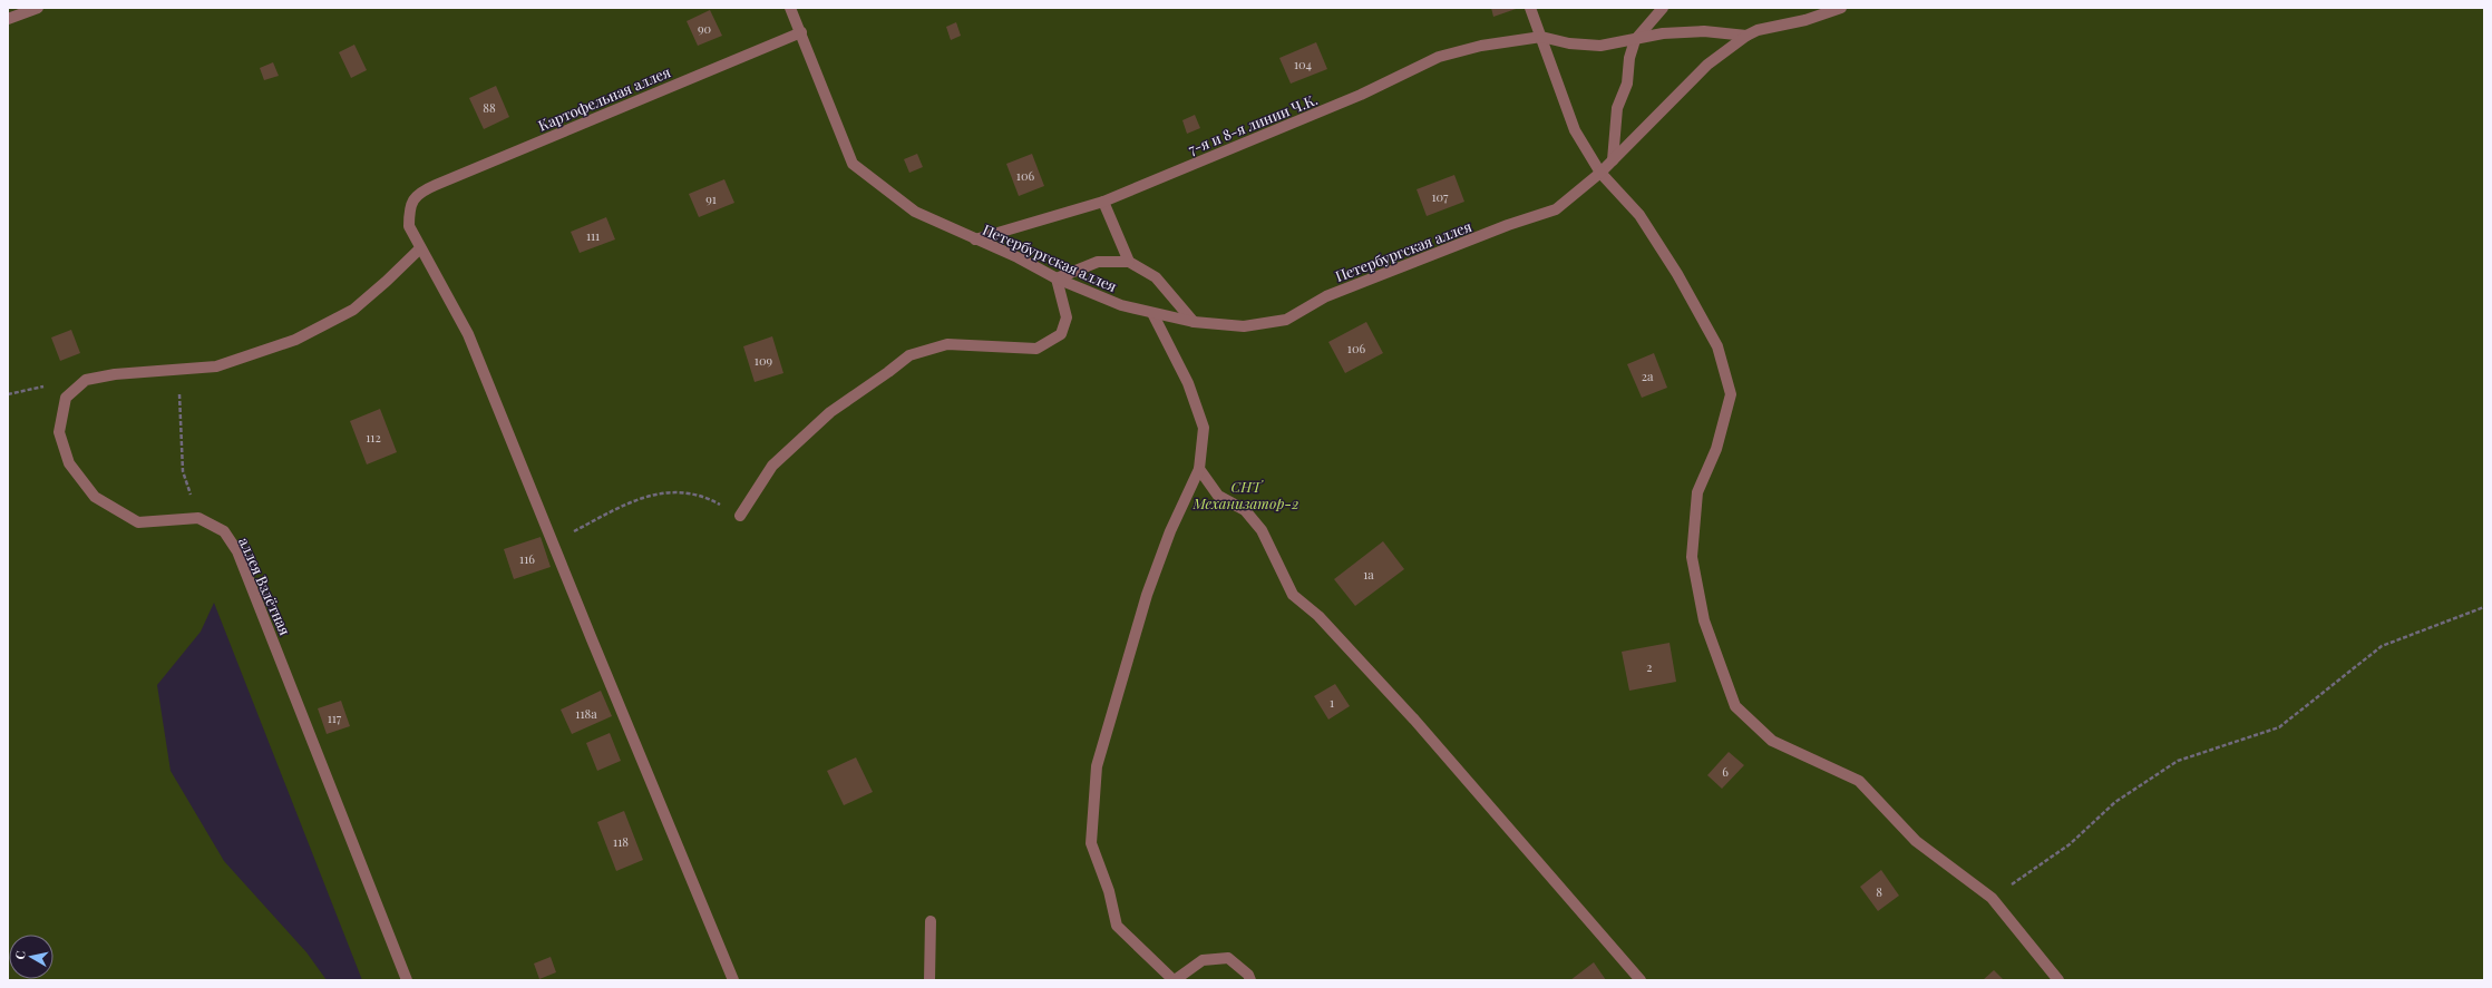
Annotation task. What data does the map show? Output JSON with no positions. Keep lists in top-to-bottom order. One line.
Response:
{"streets":{"street":["Картофельная аллея","7-я и 8-я линии Ч.К.","Петербургская аллея","аллея Взлётная"]},"crossings":[["Картофельная аллея","Петербургская аллея"],["7-я и 8-я линии Ч.К.","Петербургская аллея"]],"parks":["СНТ Механизатор-2"],"house_numbers":["90","104","88","106","107","91","111","106","109","2а","112","116","1а","2","1","118а","117","6","118","8"],"north":"left"}
